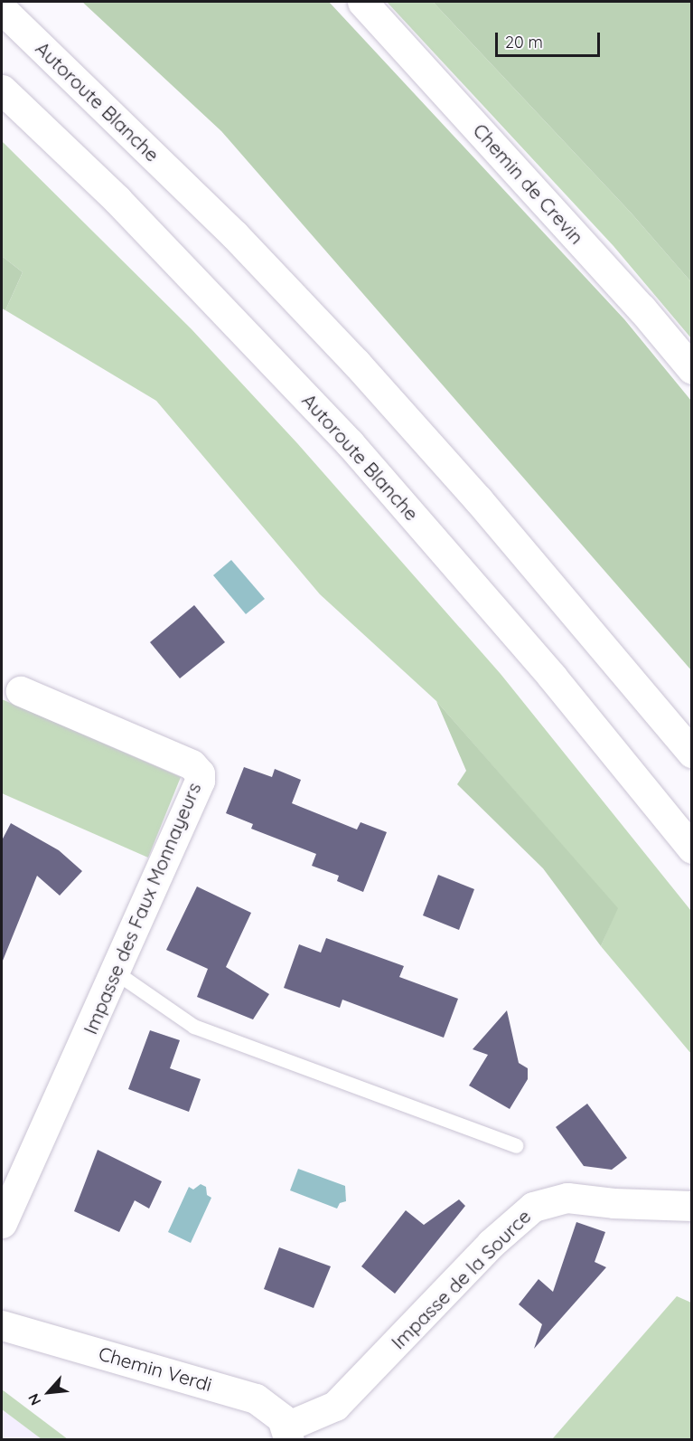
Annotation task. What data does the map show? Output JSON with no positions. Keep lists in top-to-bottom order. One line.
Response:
{"streets":{"main road":["Autoroute Blanche","Chemin de Crevin","Impasse des Faux Monnayeurs","Impasse de la Source","Chemin Verdi"]},"crossings":[["Impasse de la Source","Chemin Verdi"]],"scale_bar":"20 m","north":"bottom left"}
